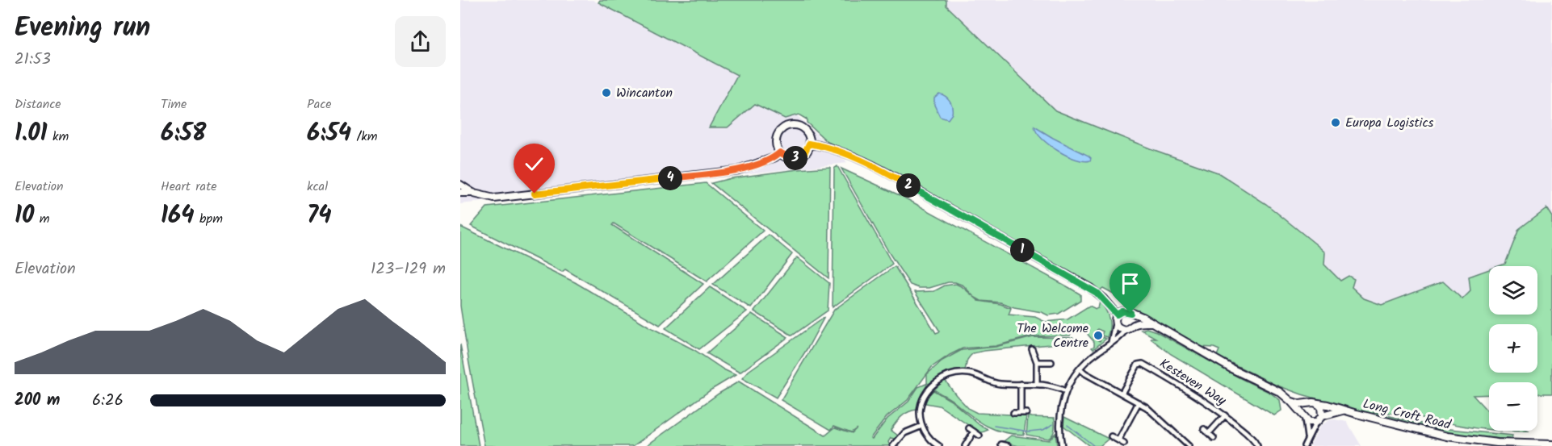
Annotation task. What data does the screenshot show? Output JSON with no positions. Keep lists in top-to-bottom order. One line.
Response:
{"streets":{"street":["Kesteven Way","Long Croft Road"]},"places":["Wincanton","Europa Logistics","The Welcome Centre"],"page":{"heading":["Evening run","21:53"],"stats":[["Distance","1.01 km"],["Time","6:58"],["Pace","6:54 /km"],["Elevation","10 m"],["Heart rate","164 bpm"],["kcal","74"]],"pins":["3","4","2","1"],"chart":["Elevation","123–129 m"],"map_buttons":["+","−"],"list":[{"name":"200 m","note":"6:26"}]}}
